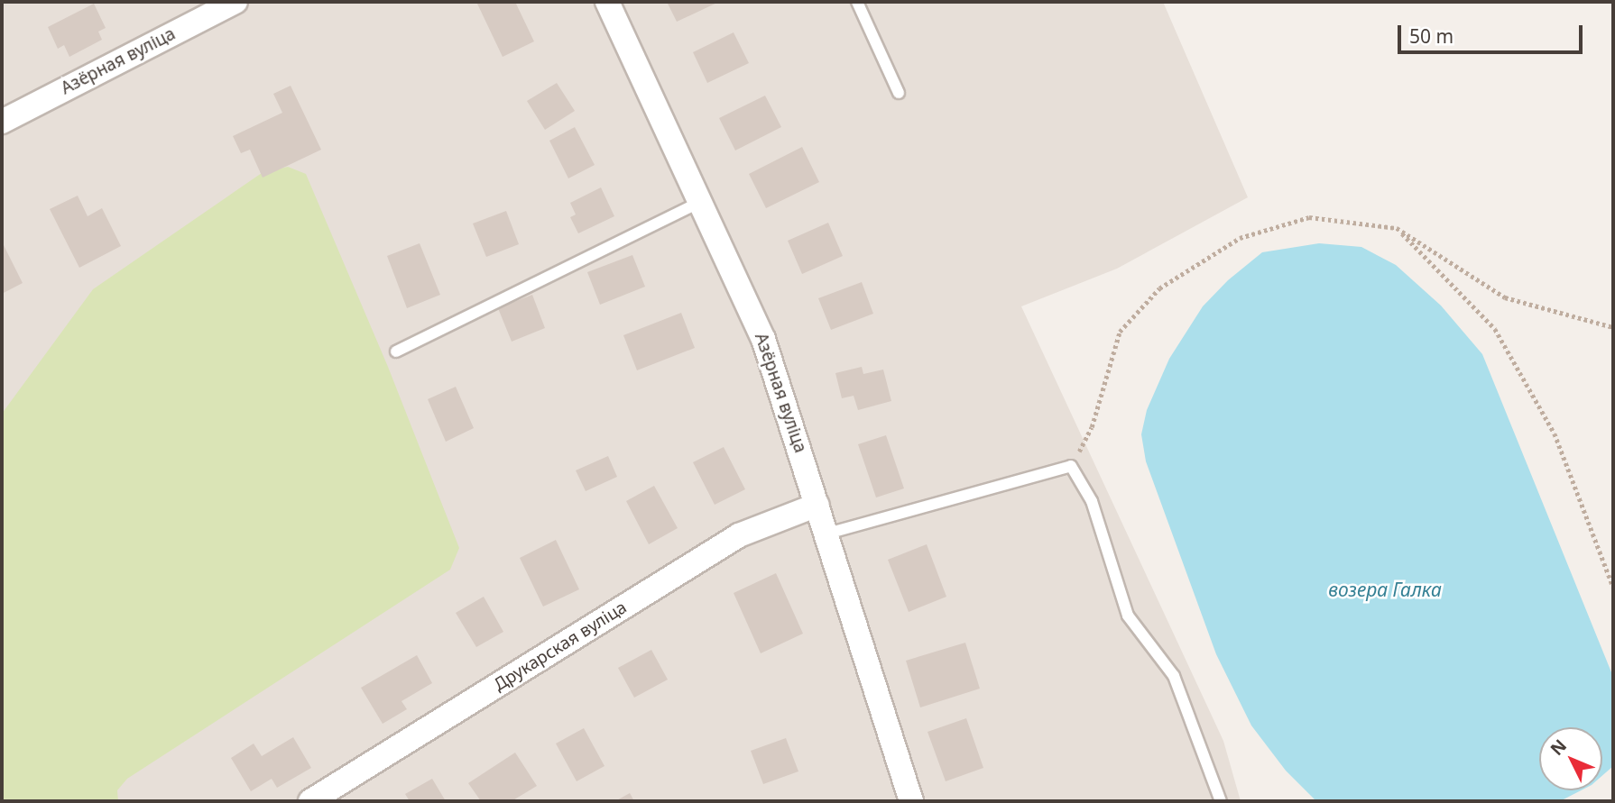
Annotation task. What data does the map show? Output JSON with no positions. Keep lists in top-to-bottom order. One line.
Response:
{"streets":{"street":["Азёрная вуліца","Друкарская вуліца"]},"crossings":[["Азёрная вуліца","Друкарская вуліца"]],"water":["возера Галка"],"scale_bar":"50 m","north":"top left"}
